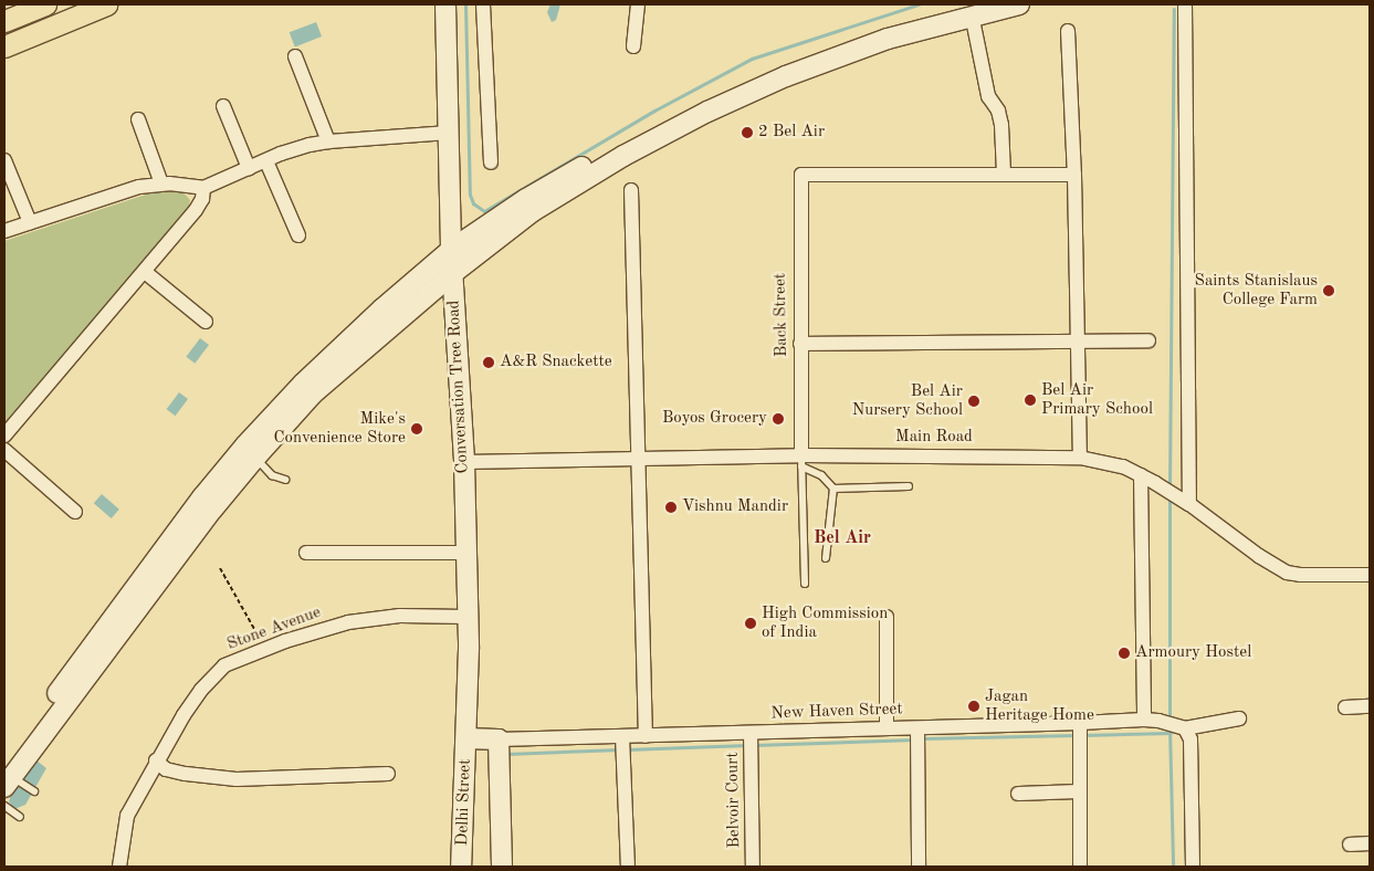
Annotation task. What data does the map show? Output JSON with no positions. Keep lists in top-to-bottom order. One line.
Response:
{"streets":{"main road":["Conversation Tree Road","Delhi Street"],"street":["Back Street","Main Road","Stone Avenue","New Haven Street","Belvoir Court"]},"crossings":[["Back Street","Main Road"],["Conversation Tree Road","Main Road"],["Conversation Tree Road","Stone Avenue"],["Conversation Tree Road","Delhi Street"],["New Haven Street","Belvoir Court"],["New Haven Street","Delhi Street"]],"districts":["Bel Air"],"places":["2 Bel Air","Saints Stanislaus College Farm","A&R Snackette","Bel Air Primary School","Bel Air Nursery School","Boyos Grocery","Mike's Convenience Store","Vishnu Mandir","High Commission of India","Armoury Hostel","Jagan Heritage Home"]}
